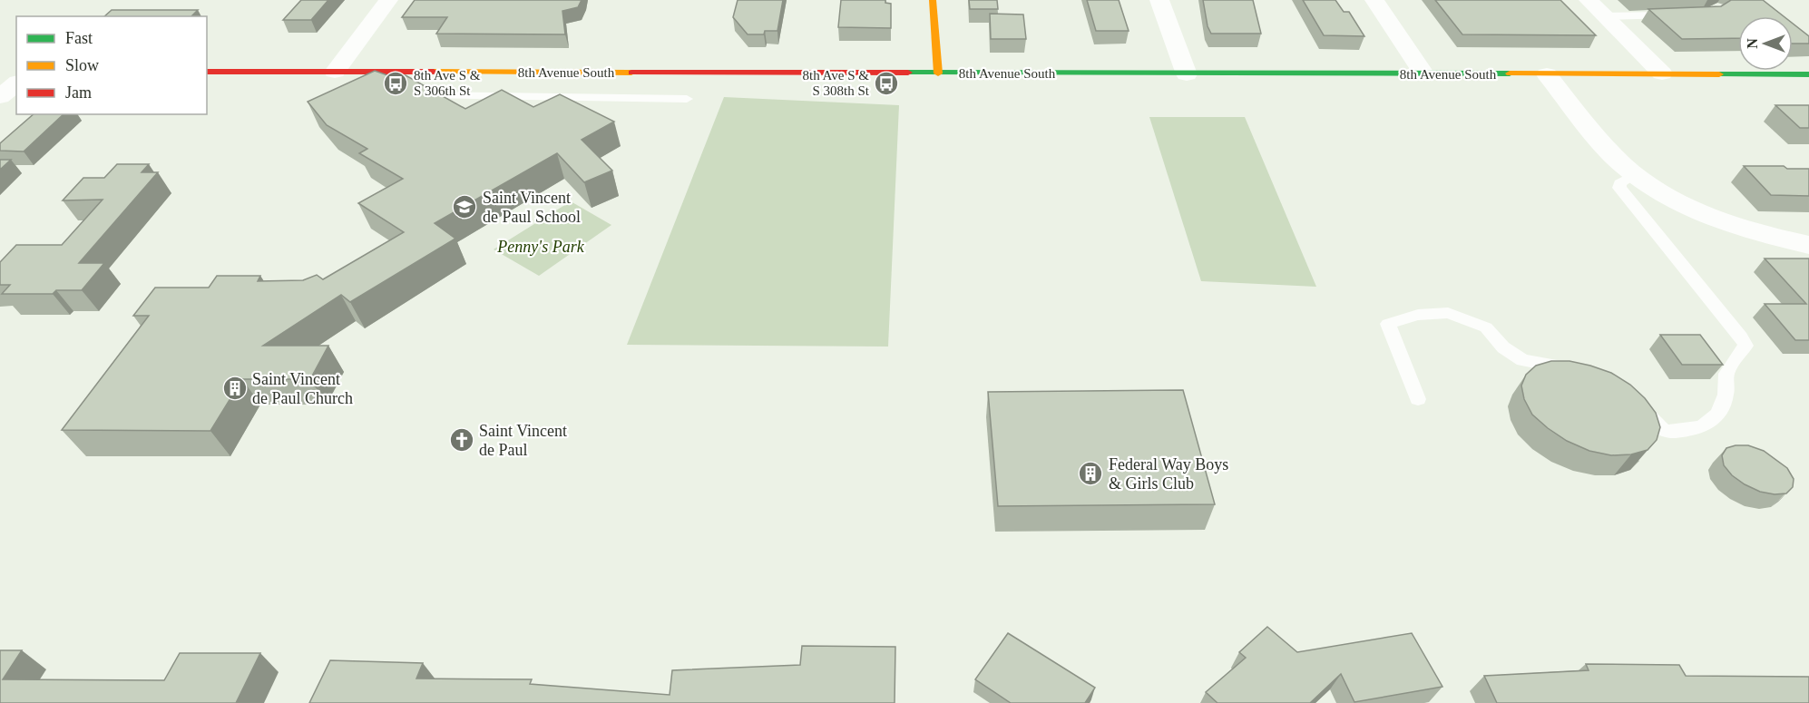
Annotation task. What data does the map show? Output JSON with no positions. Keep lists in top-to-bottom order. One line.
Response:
{"streets":{"street":["8th Avenue South"]},"parks":["Penny's Park"],"places":{"bus stop":["8th Ave S & S 306th St","8th Ave S & S 308th St"],"school or university":["Saint Vincent de Paul School"],"building":["Saint Vincent de Paul Church","Federal Way Boys & Girls Club"],"church":["Saint Vincent de Paul"]},"legend":["Fast","Slow","Jam"],"north":"left"}
